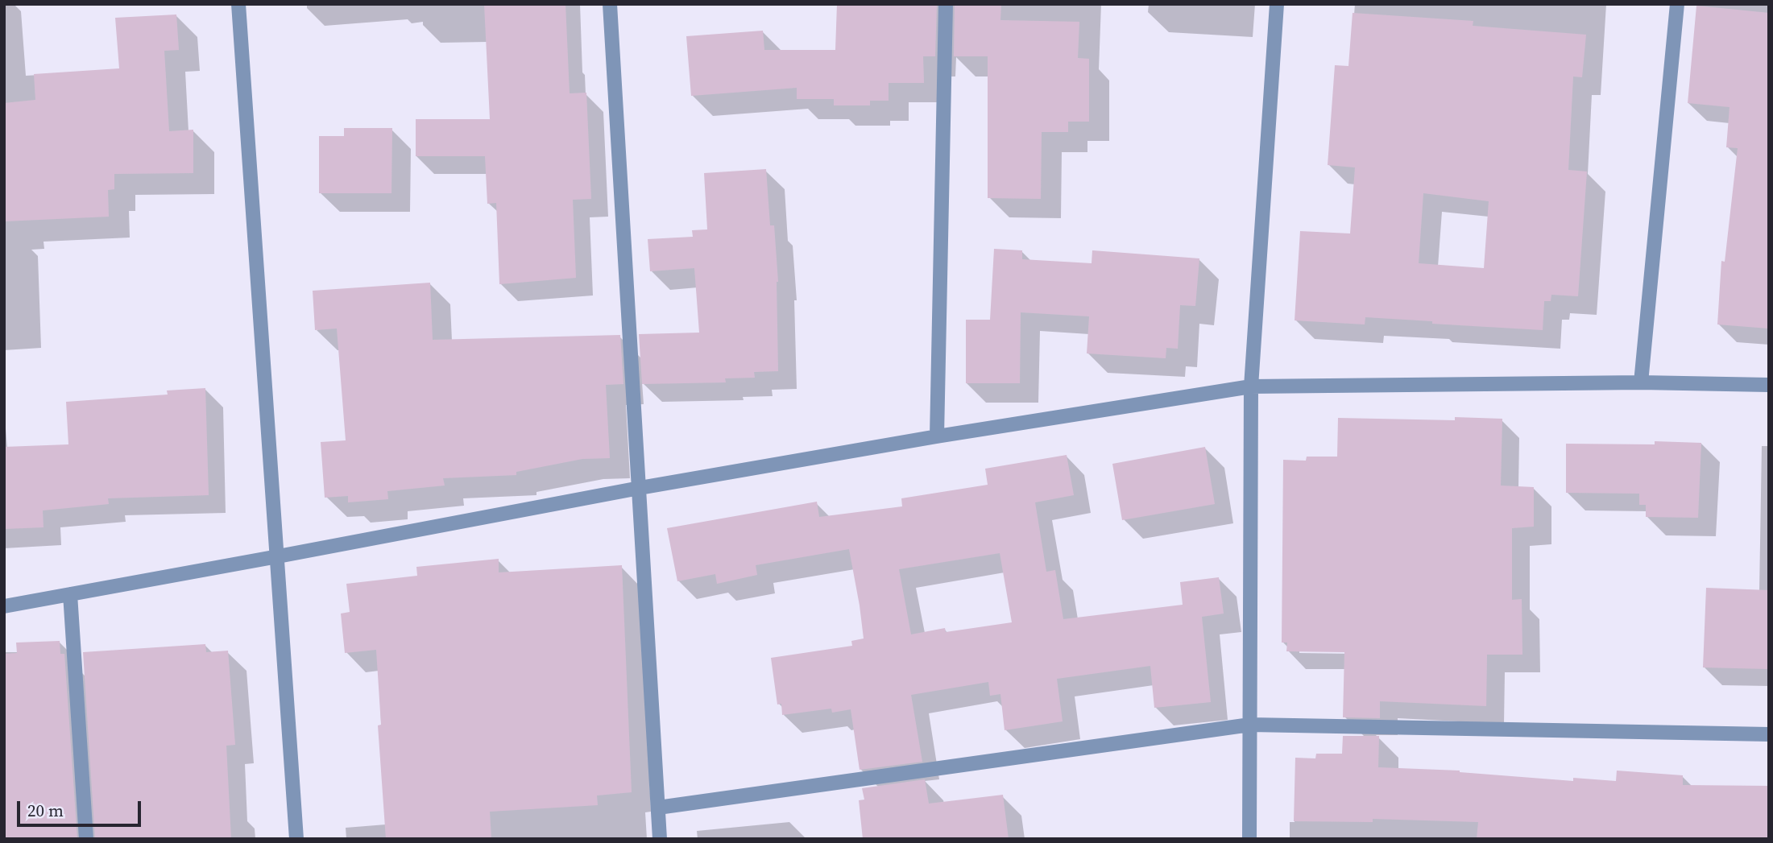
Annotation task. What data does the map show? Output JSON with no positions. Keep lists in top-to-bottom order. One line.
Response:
{"scale_bar":"20 m"}
